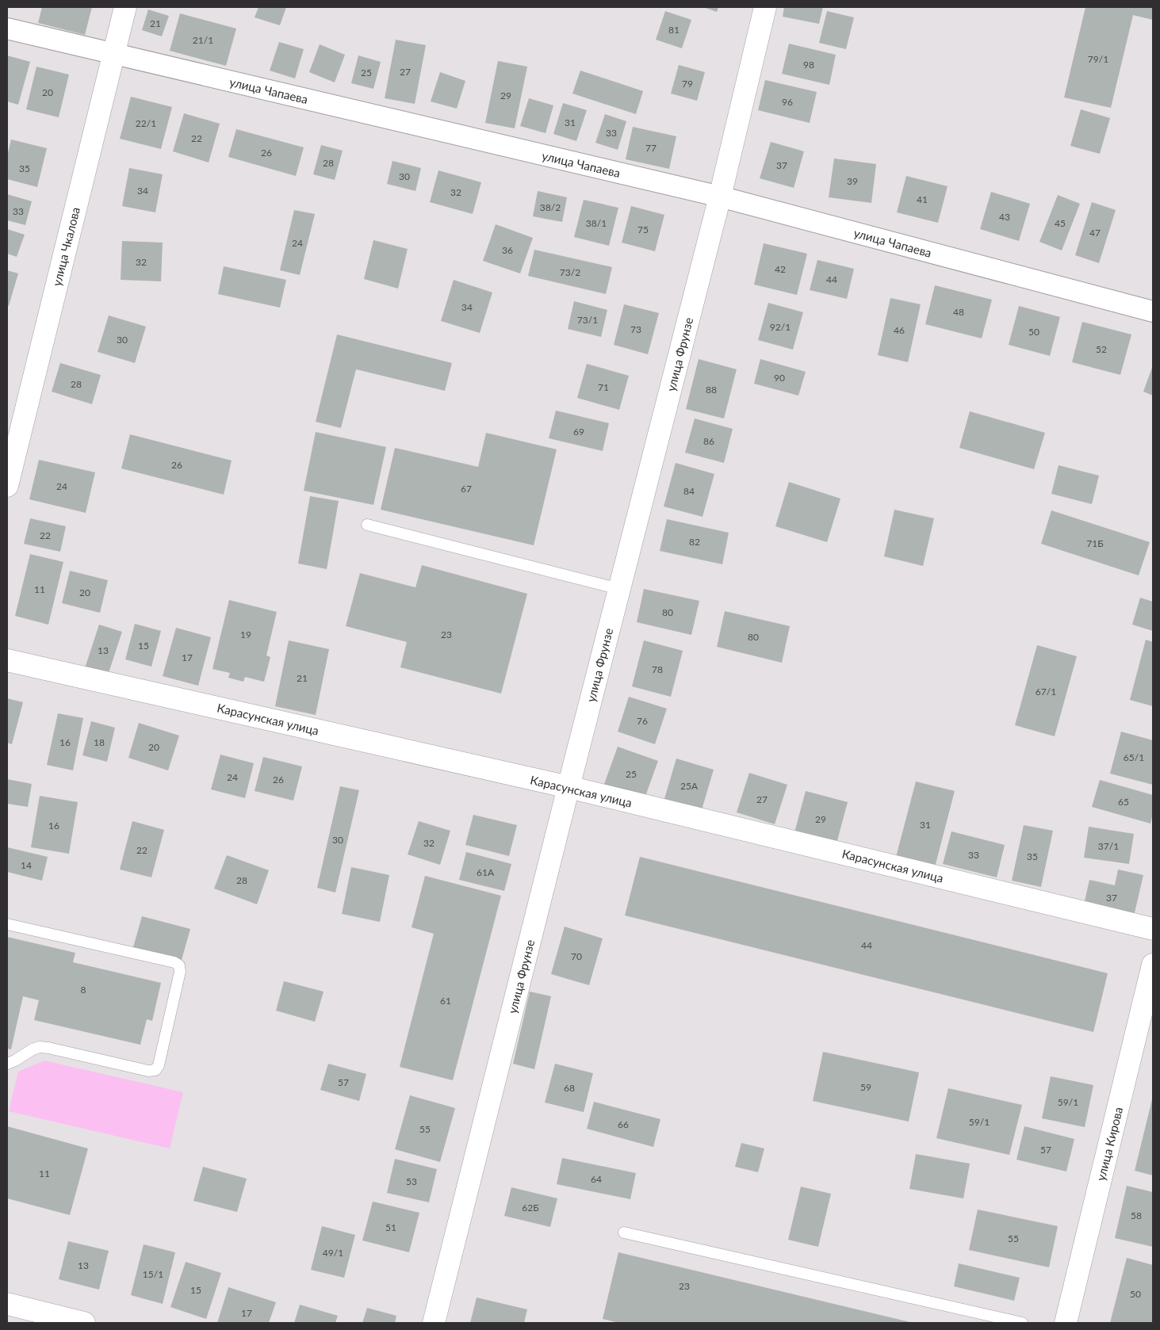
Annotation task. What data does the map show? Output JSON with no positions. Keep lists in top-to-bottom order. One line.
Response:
{"streets":{"street":["улица Чапаева","улица Чкалова","улица Фрунзе","Карасунская улица","улица Кирова"]},"crossings":[["улица Чапаева","улица Чкалова"],["улица Чапаева","улица Фрунзе"],["улица Фрунзе","Карасунская улица"]],"house_numbers":["21","81","21/1","79/1","98","27","25","79","20","29","96","31","22/1","33","22","77","26","28","37","35","30","39","34","32","41","38/2","33","43","38/1","45","75","47","24","36","32","42","73/2","44","34","48","73/1","92/1","73","46","50","30","52","90","28","71","88","69","86","26","24","67","84","22","82","71Б","11","20","80","19","23","80","15","13","17","78","21","67/1","76","16","18","20","65/1","25","24","26","25А","27","65","29","31","16","30","32","37/1","22","33","35","14","61А","28","37","44","70","8","61","57","59","68","59/1","59/1","66","55","57","11","64","53","62Б","58","51","55","49/1","13","15/1","23","15","50","17"]}
